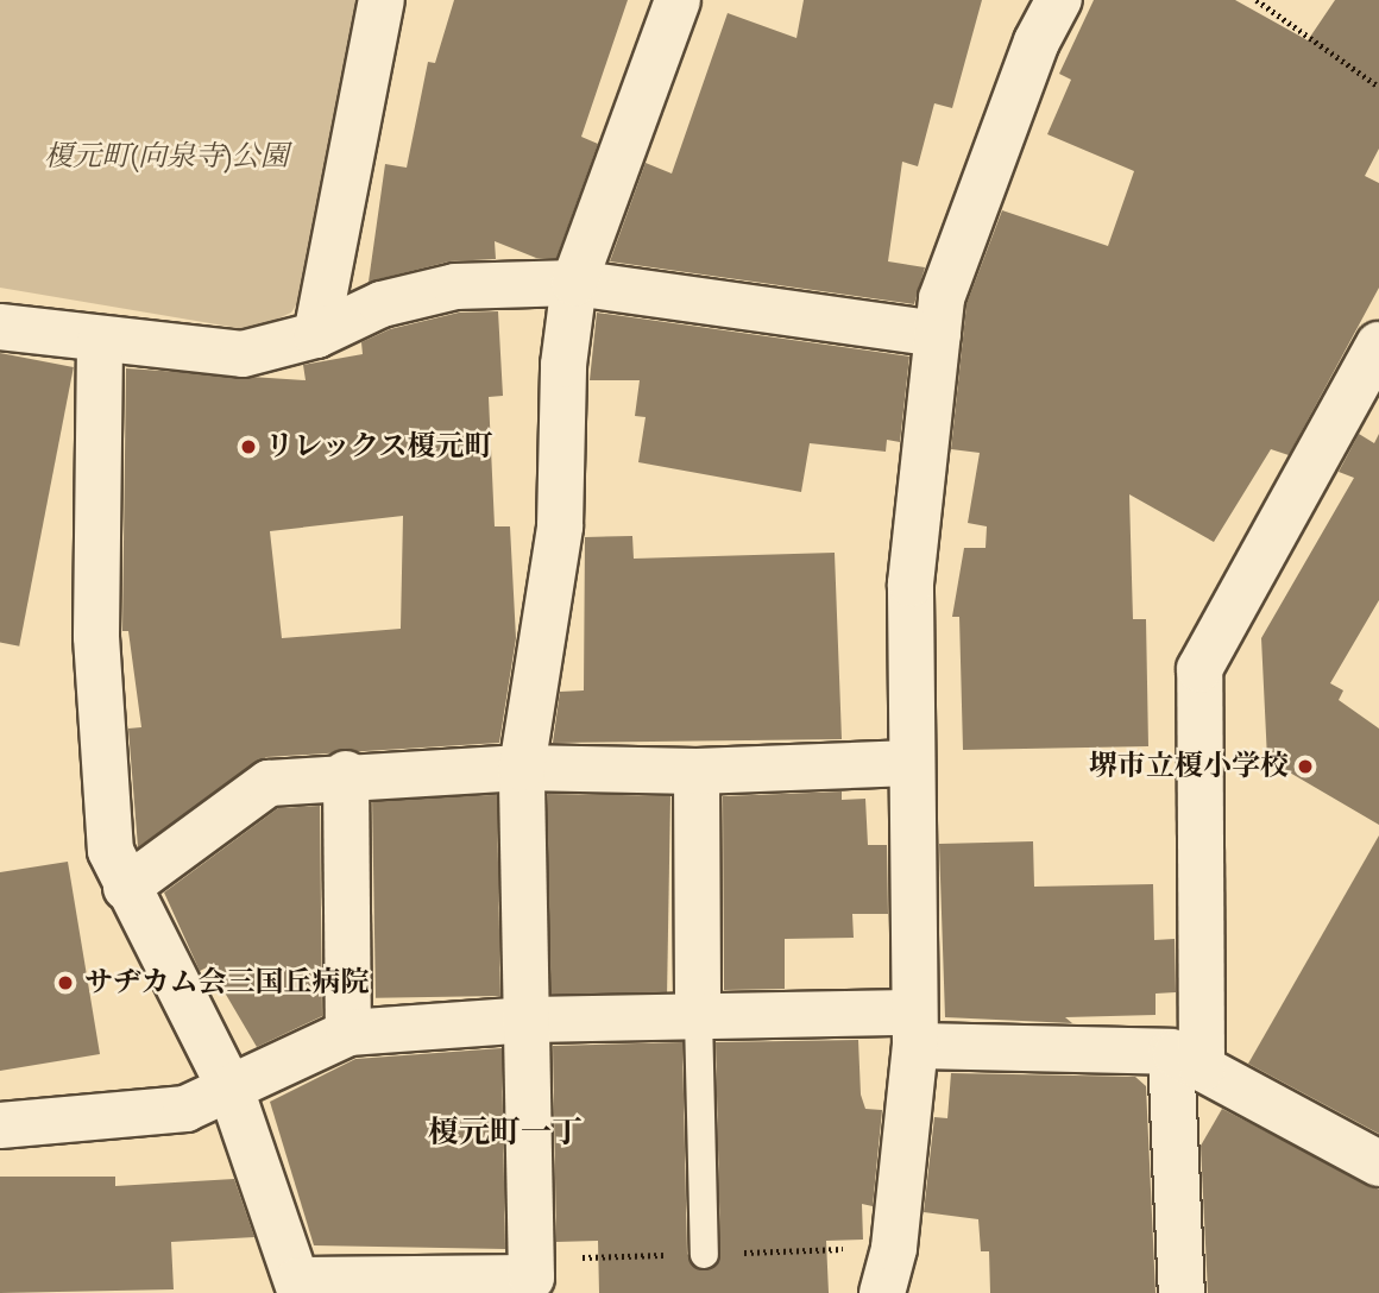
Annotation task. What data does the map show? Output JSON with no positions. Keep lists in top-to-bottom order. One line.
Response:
{"districts":["榎元町一丁"],"parks":["榎元町(向泉寺)公園"],"places":["リレックス榎元町","堺市立榎小学校","サヂカム会三国丘病院"]}
